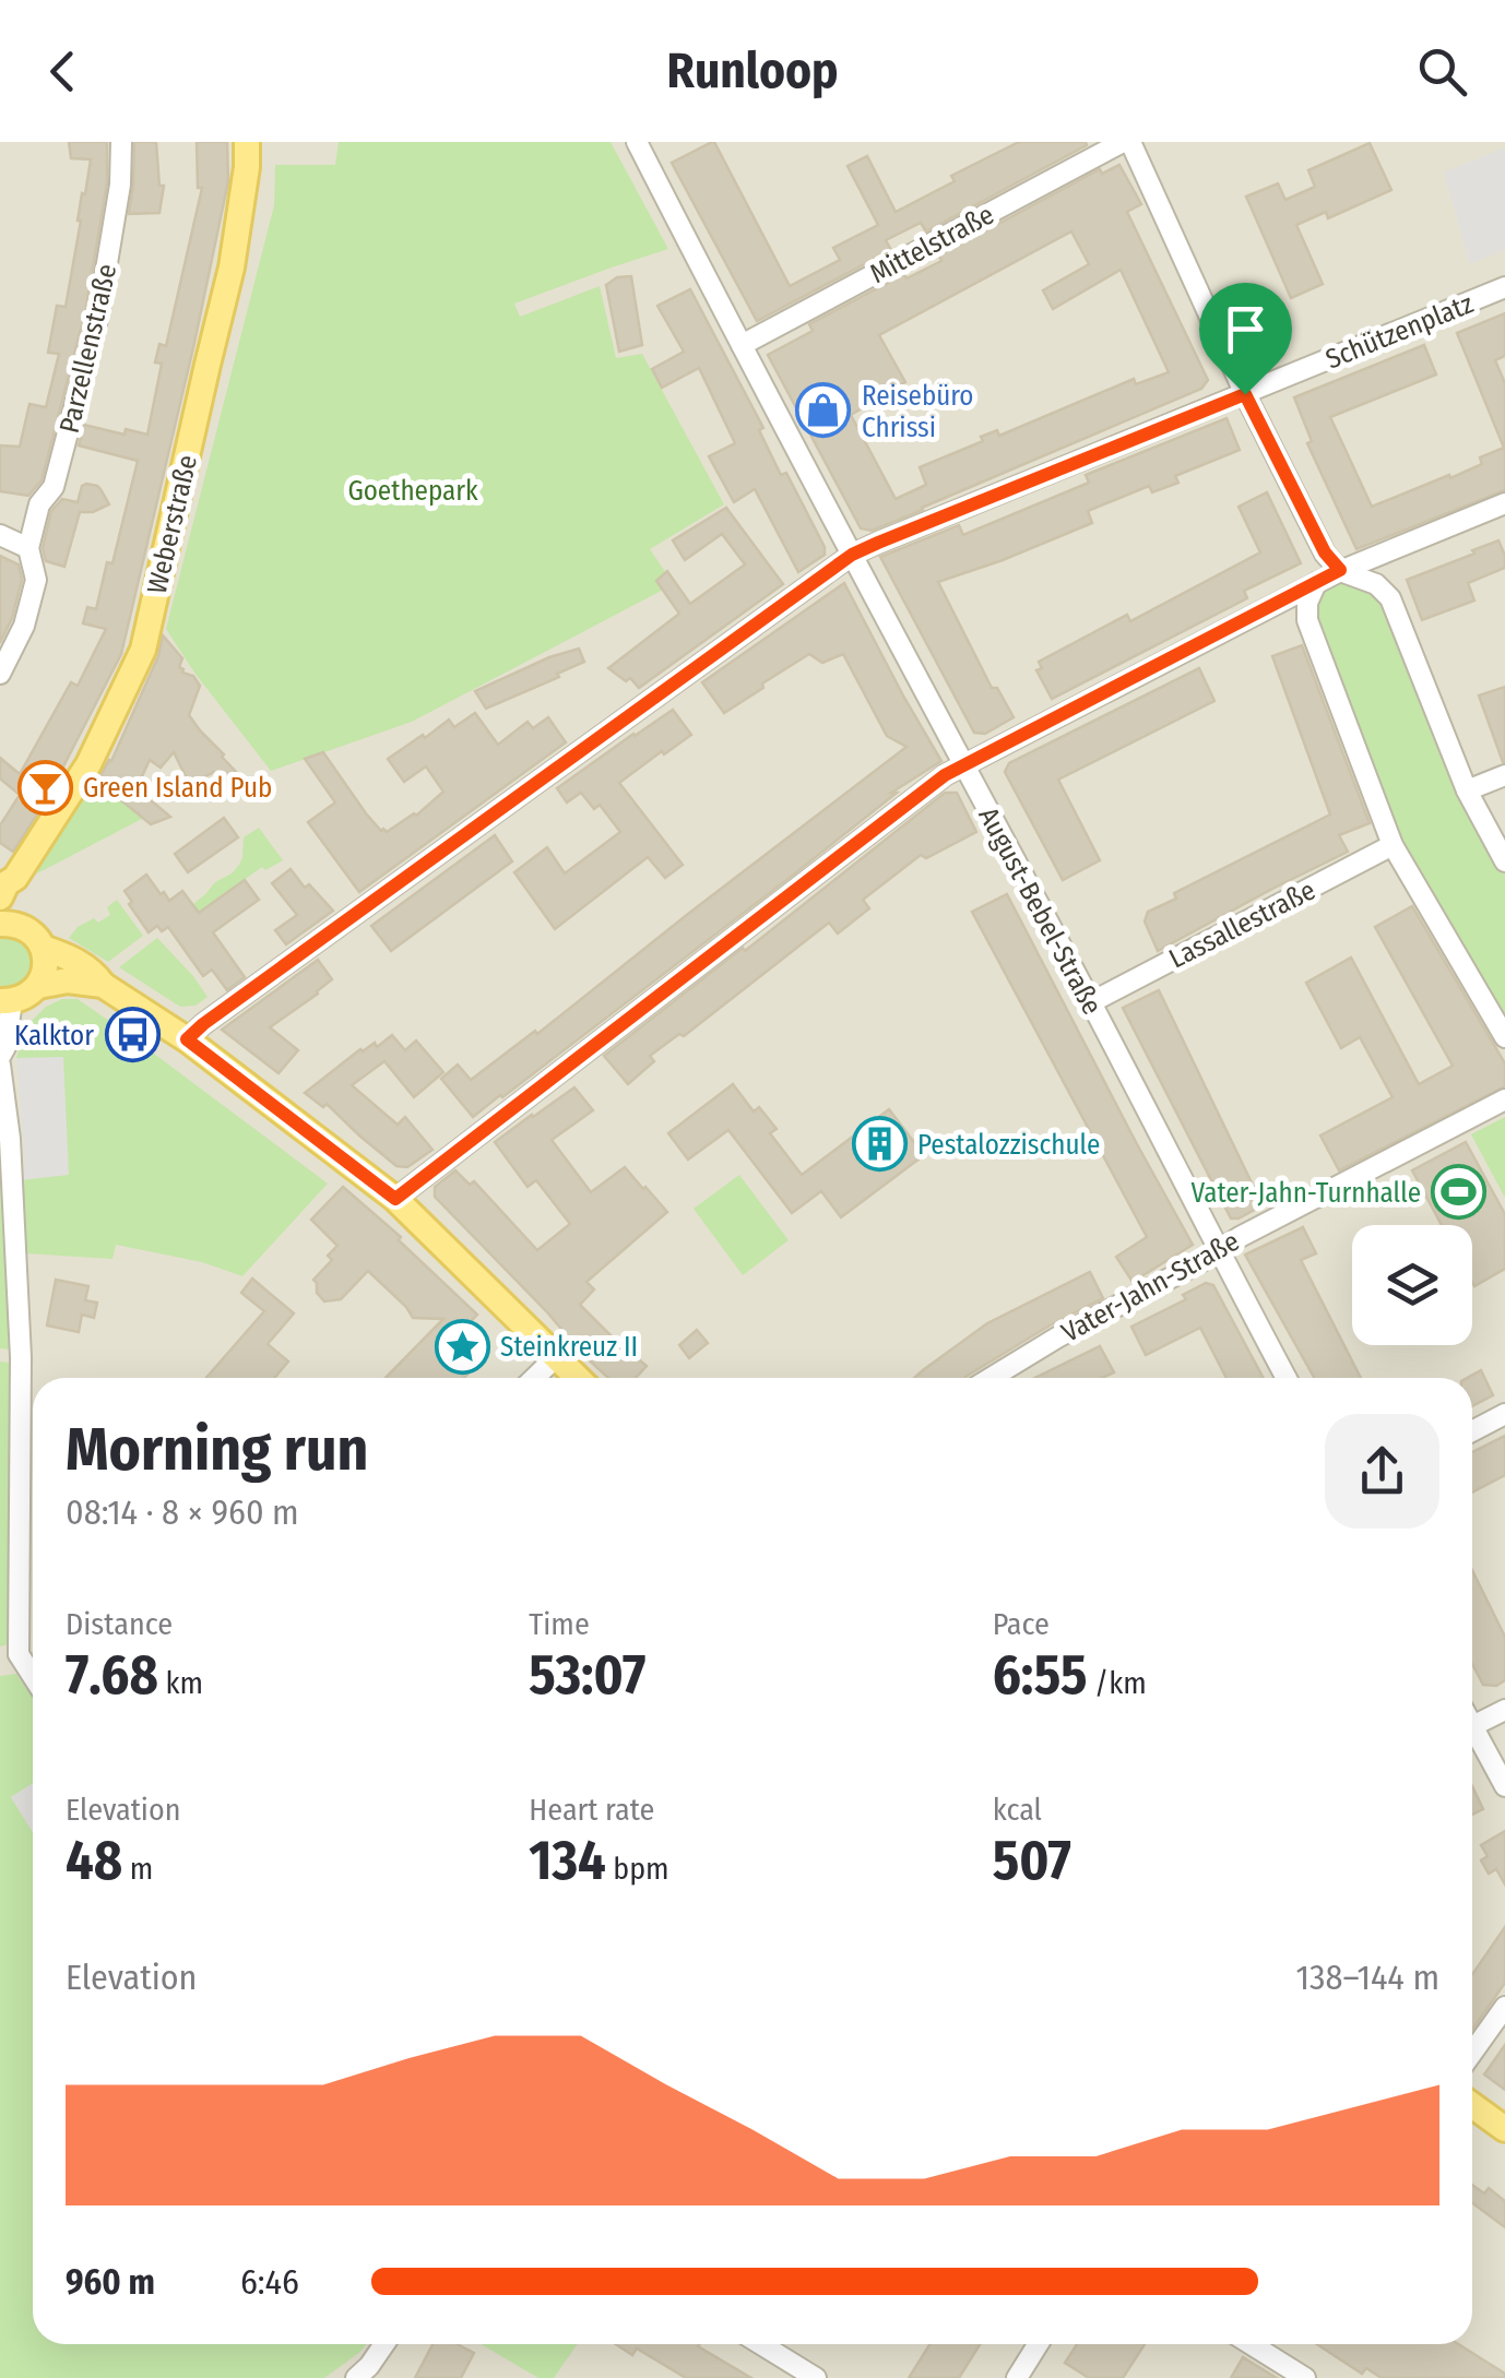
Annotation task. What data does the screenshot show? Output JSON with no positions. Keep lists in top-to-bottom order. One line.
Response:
{"streets":{"main road":["Weberstraße"],"street":["Mittelstraße","Schützenplatz","Parzellenstraße","August-Bebel-Straße","Lassallestraße","Vater-Jahn-Straße"]},"crossings":[["Mittelstraße","August-Bebel-Straße"],["Schützenplatz","August-Bebel-Straße"],["August-Bebel-Straße","Lassallestraße"],["August-Bebel-Straße","Vater-Jahn-Straße"]],"parks":["Goethepark"],"places":{"shop":["Reisebüro Chrissi"],"bar":["Green Island Pub"],"bus stop":["Kalktor"],"building":["Pestalozzischule"],"sports":["Vater-Jahn-Turnhalle"],"place":["Steinkreuz II"]},"page":{"header":"Runloop","heading":["Morning run","08:14 · 8 × 960 m"],"stats":[["Distance","7.68 km"],["Time","53:07"],["Pace","6:55 /km"],["Elevation","48 m"],["Heart rate","134 bpm"],["kcal","507"]],"chart":["Elevation","138–144 m"],"list":[{"name":"960 m","note":"6:46"}]}}
